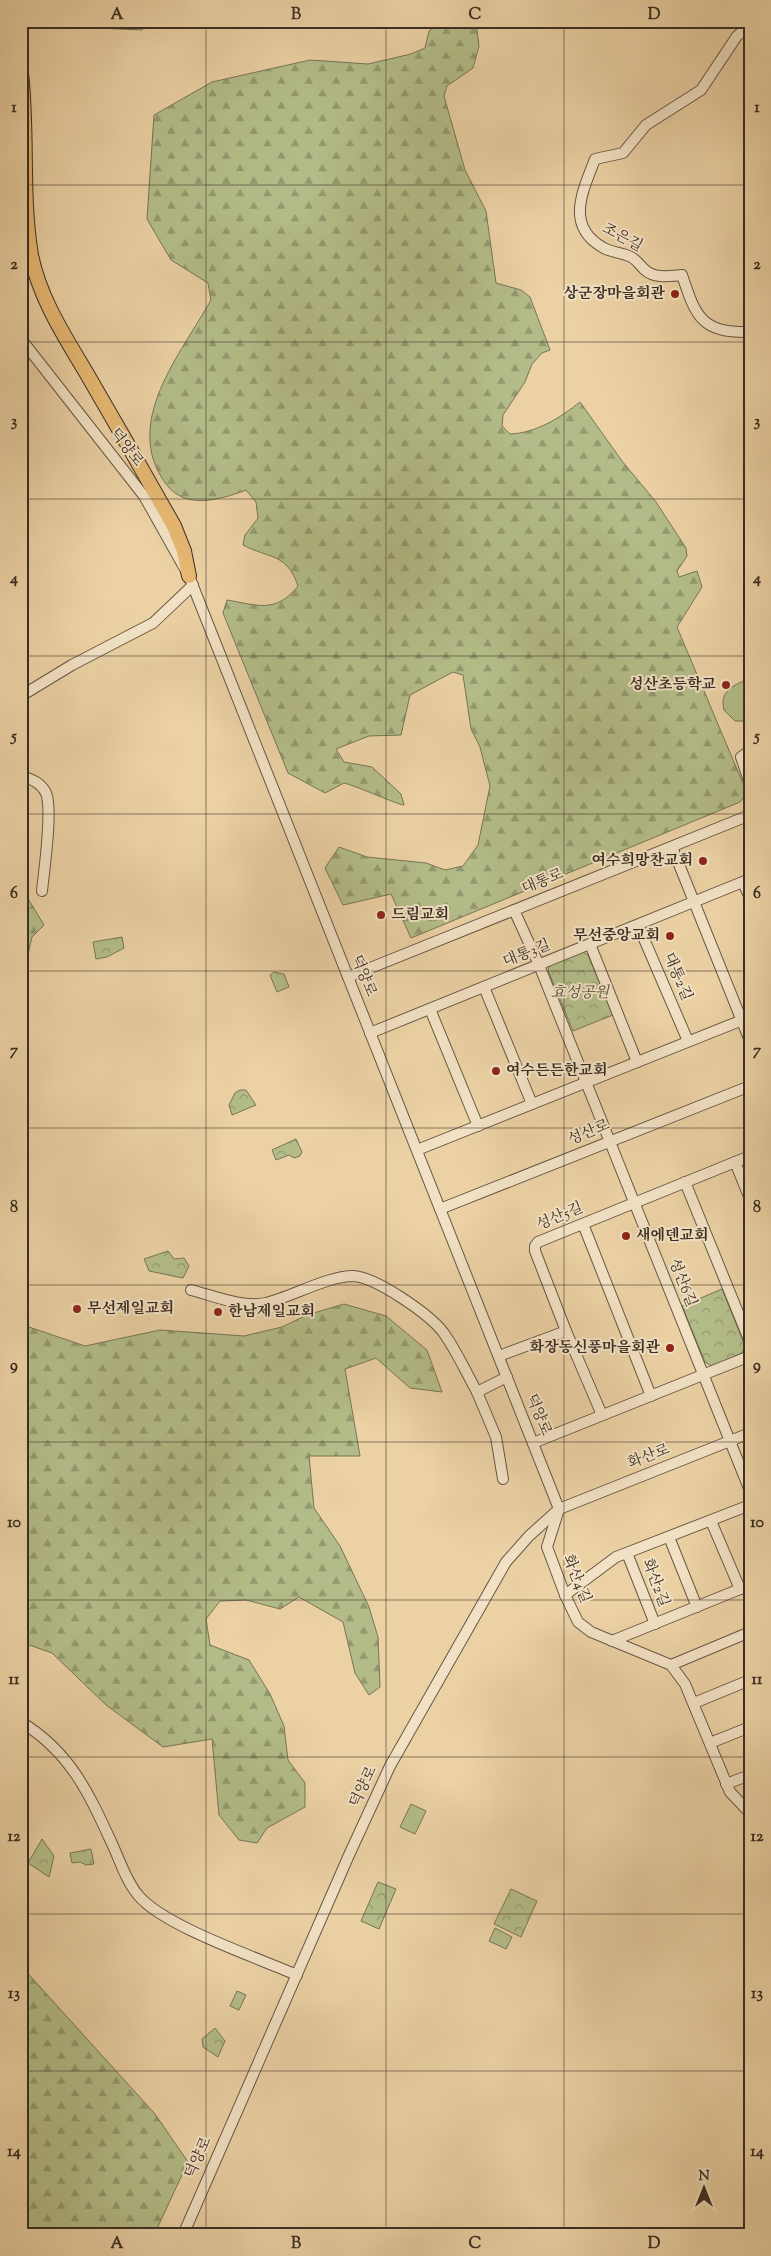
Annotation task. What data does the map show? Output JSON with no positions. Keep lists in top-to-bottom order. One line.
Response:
{"streets":{"street":["조은길","덕양로","대통로","대통3길","대통2길","성산로","성산5길","성산6길","화산로","화산4길","화산2길"]},"crossings":[["덕양로","대통로"],["덕양로","대통3길"],["덕양로","성산로"],["덕양로","화산로"],["덕양로","화산4길"],["대통3길","대통2길"],["성산로","성산6길"],["성산5길","성산6길"],["성산6길","화산로"],["화산로","화산4길"],["화산4길","화산2길"]],"parks":["효성공원"],"places":["상군장마을회관","성산초등학교","여수희망찬교회","드림교회","무선중앙교회","여수든든한교회","새에덴교회","무선제일교회","한남제일교회","화장동신풍마을회관"],"north":"top","grid":{"columns":["A","B","C","D"],"rows":["1","2","3","4","5","6","7","8","9","10","11","12","13","14"]}}
